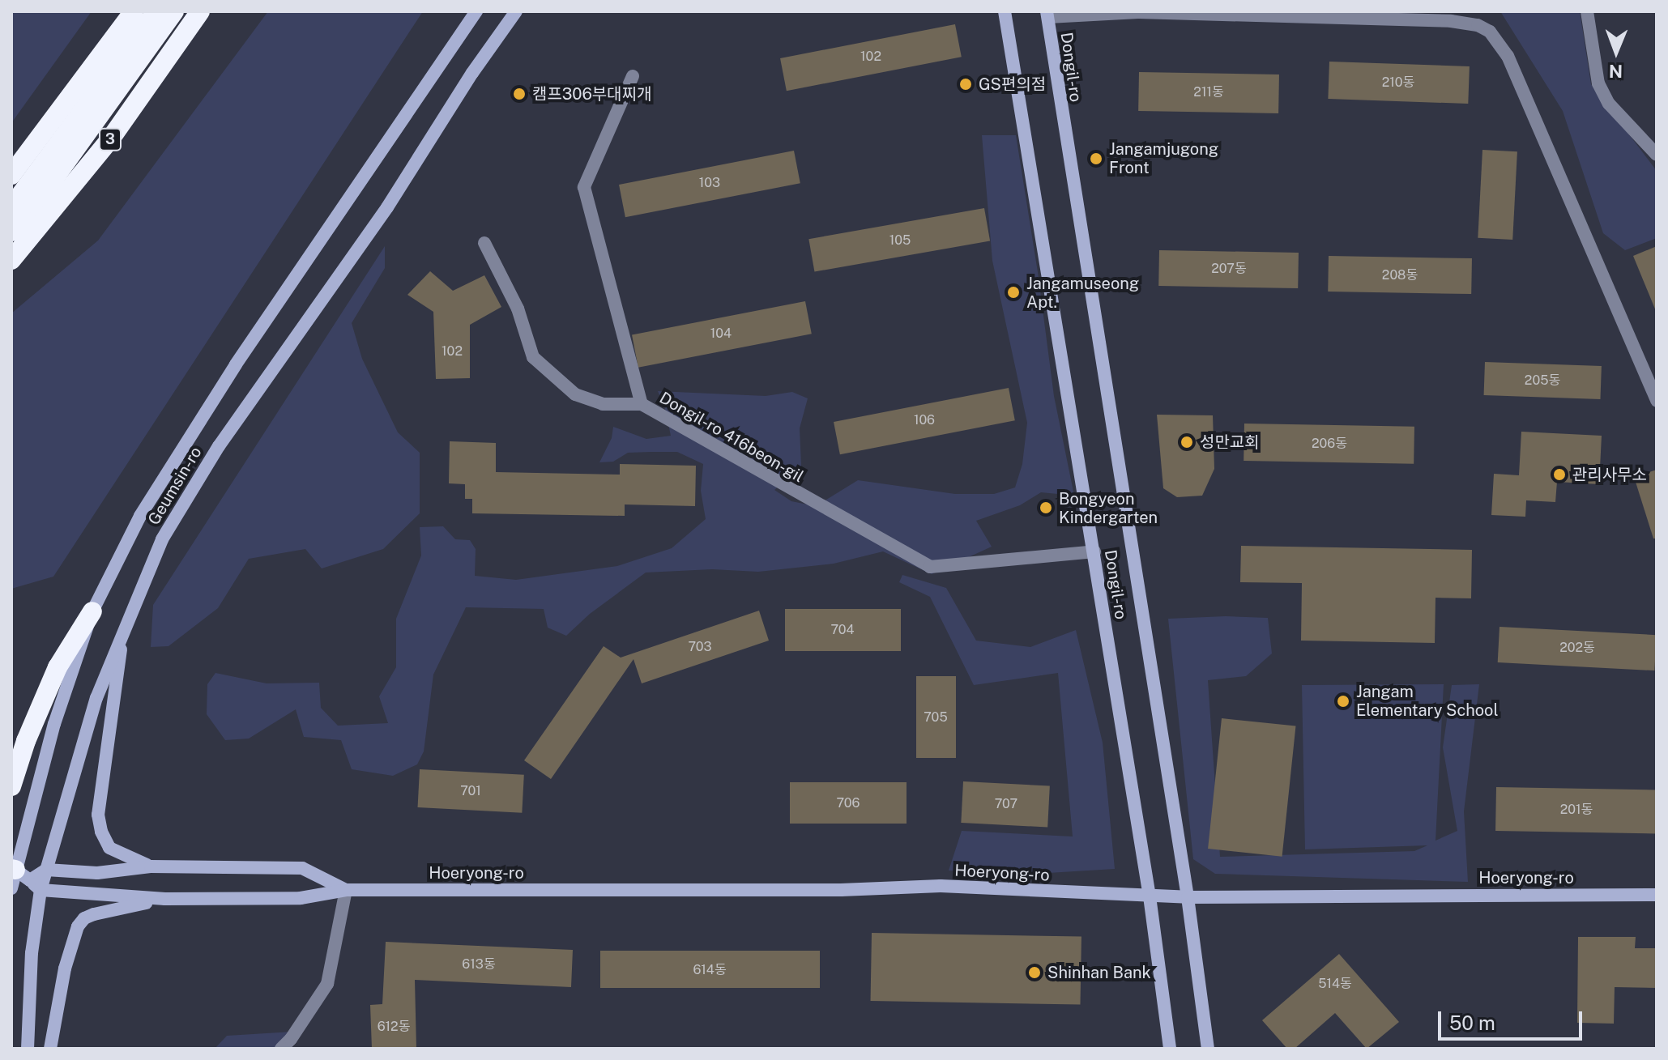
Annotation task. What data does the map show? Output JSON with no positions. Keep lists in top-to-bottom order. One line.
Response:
{"streets":{"highway":["3"],"street":["Dongil-ro","Dongil-ro 416beon-gil","Geumsin-ro","Hoeryong-ro"]},"crossings":[["Dongil-ro","Dongil-ro 416beon-gil"],["Dongil-ro","Hoeryong-ro"],["Geumsin-ro","Hoeryong-ro"]],"places":["GS편의점","캠프306부대찌개","Jangamjugong Front","Jangamuseong Apt.","성만교회","관리사무소","Bongyeon Kindergarten","Jangam Elementary School","Shinhan Bank"],"house_numbers":["102","210동","211동","103","105","207동","208동","104","102","205동","106","206동","704","703","202동","705","701","706","707","201동","613동","614동","514동","612동"],"scale_bar":"50 m","north":"bottom"}
